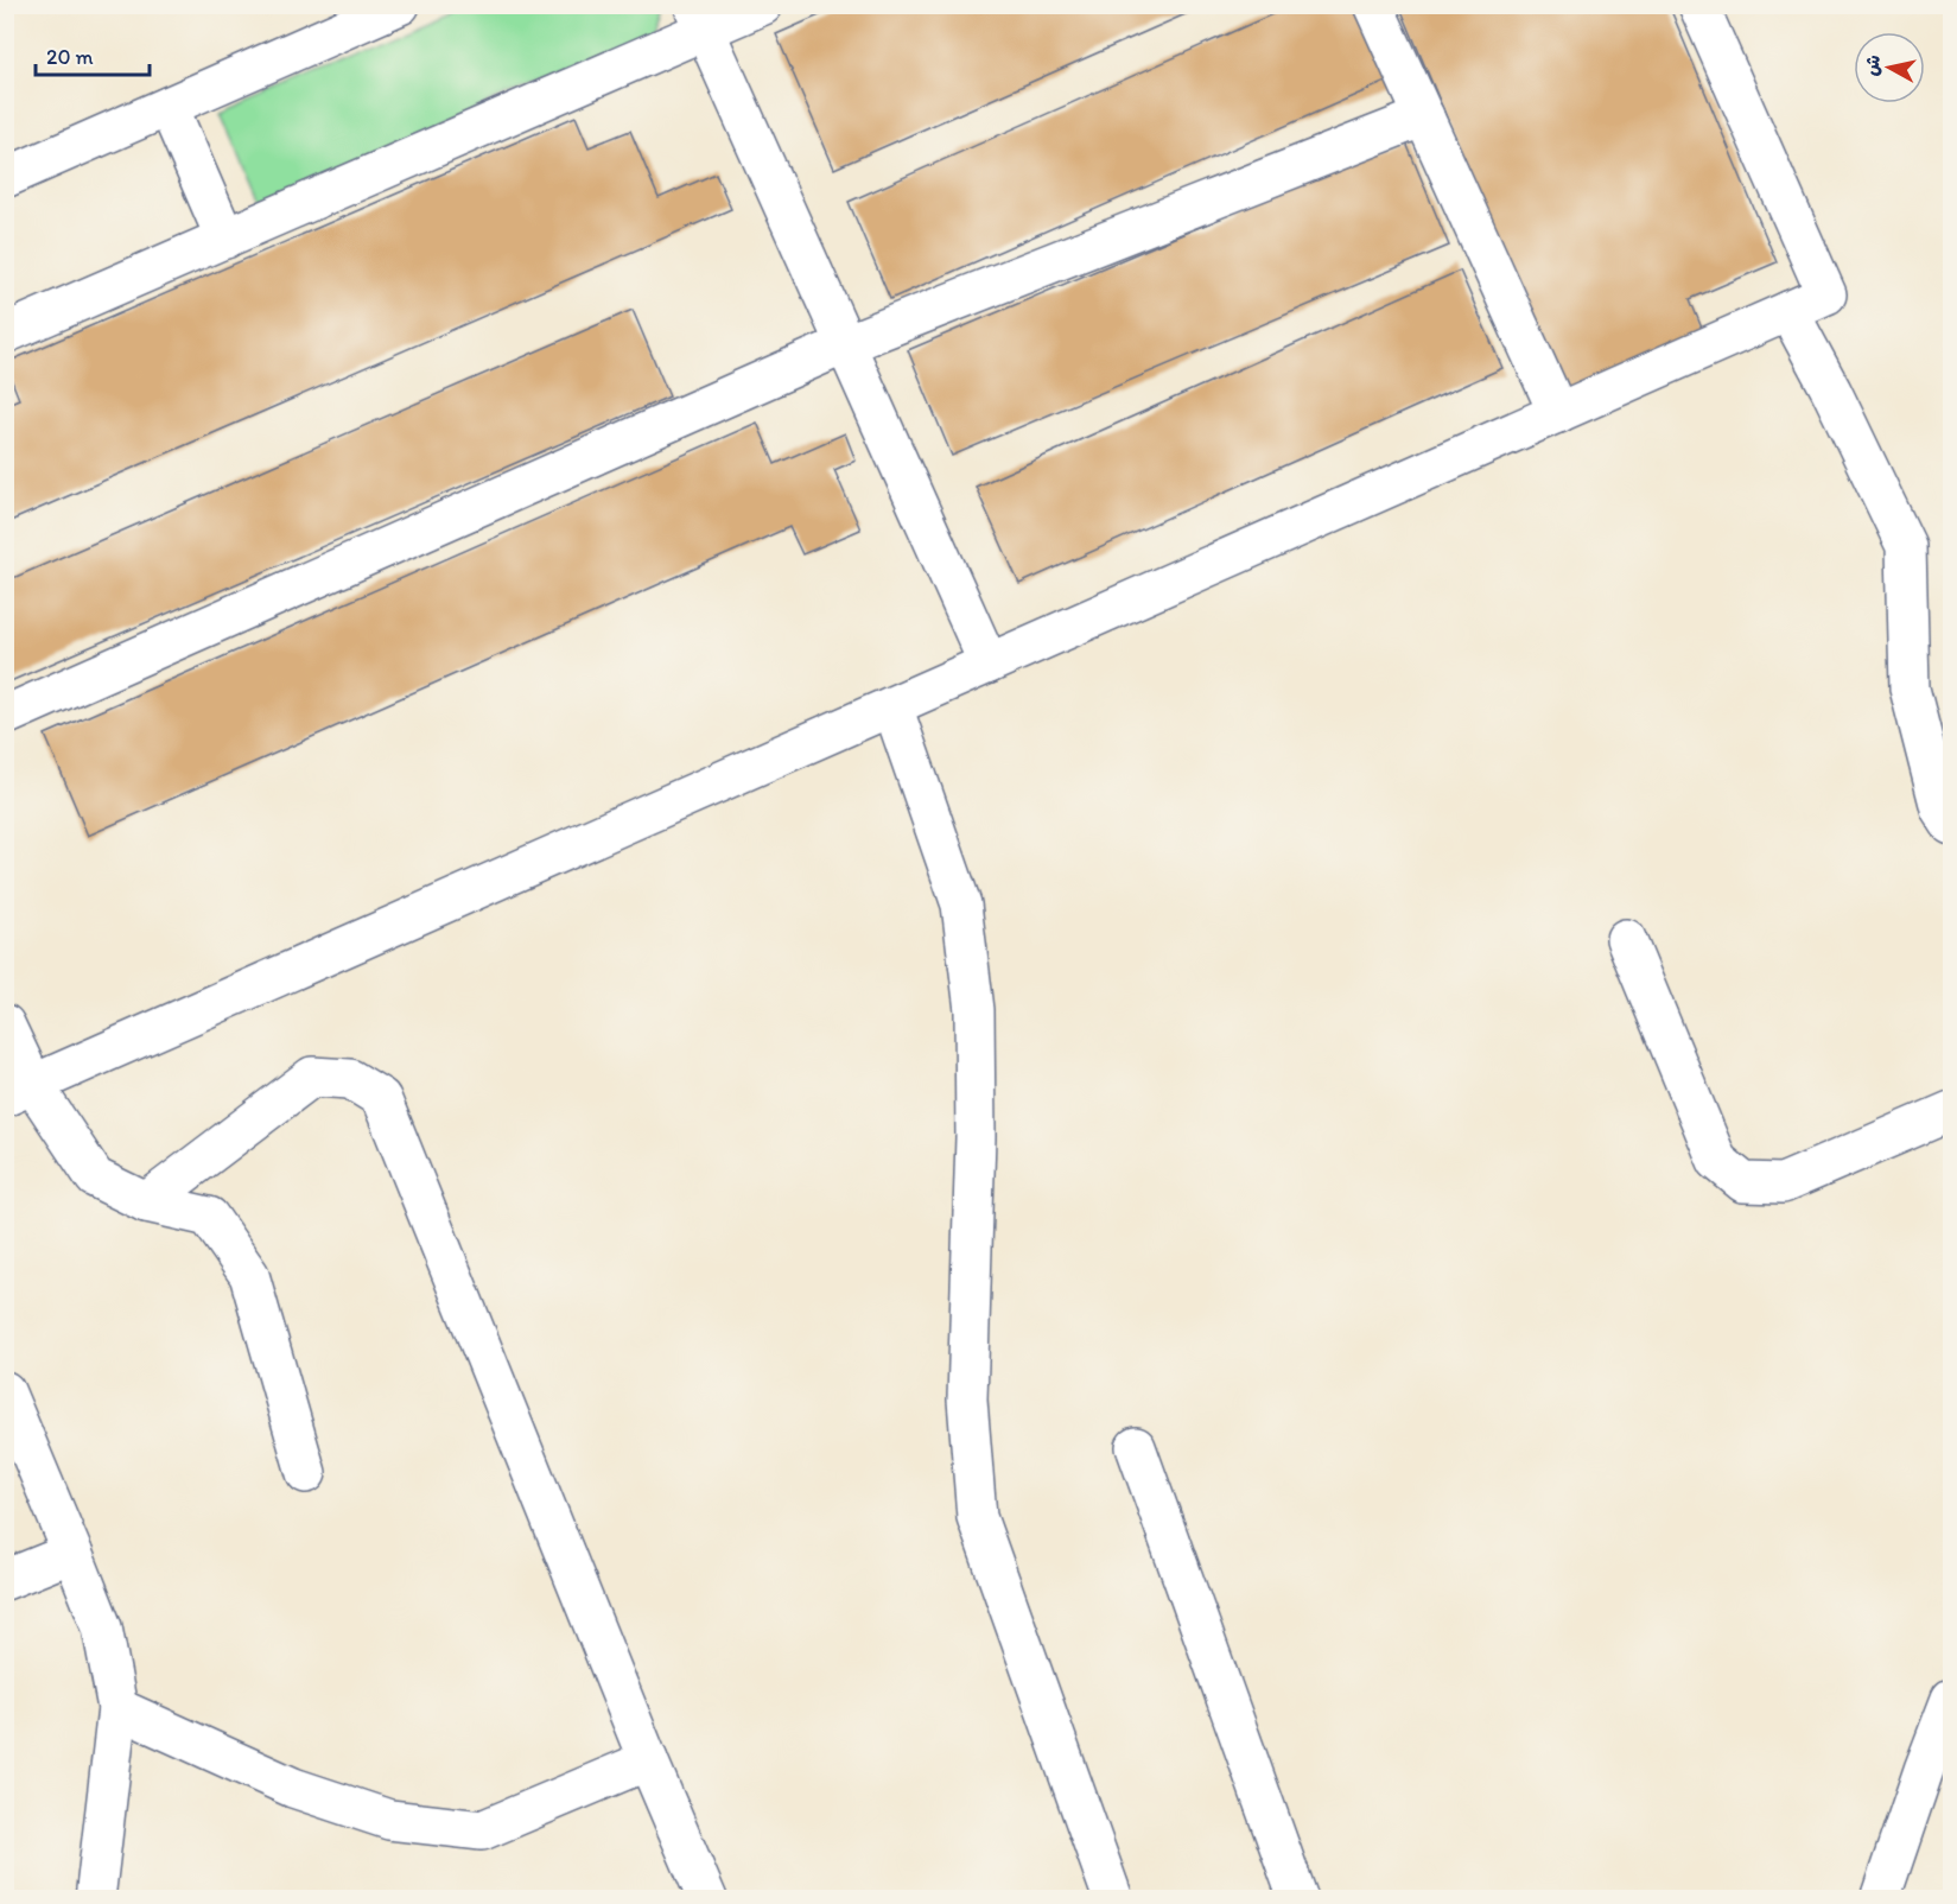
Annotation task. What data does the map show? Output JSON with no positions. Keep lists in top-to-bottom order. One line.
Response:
{"scale_bar":"20 m","north":"left"}
